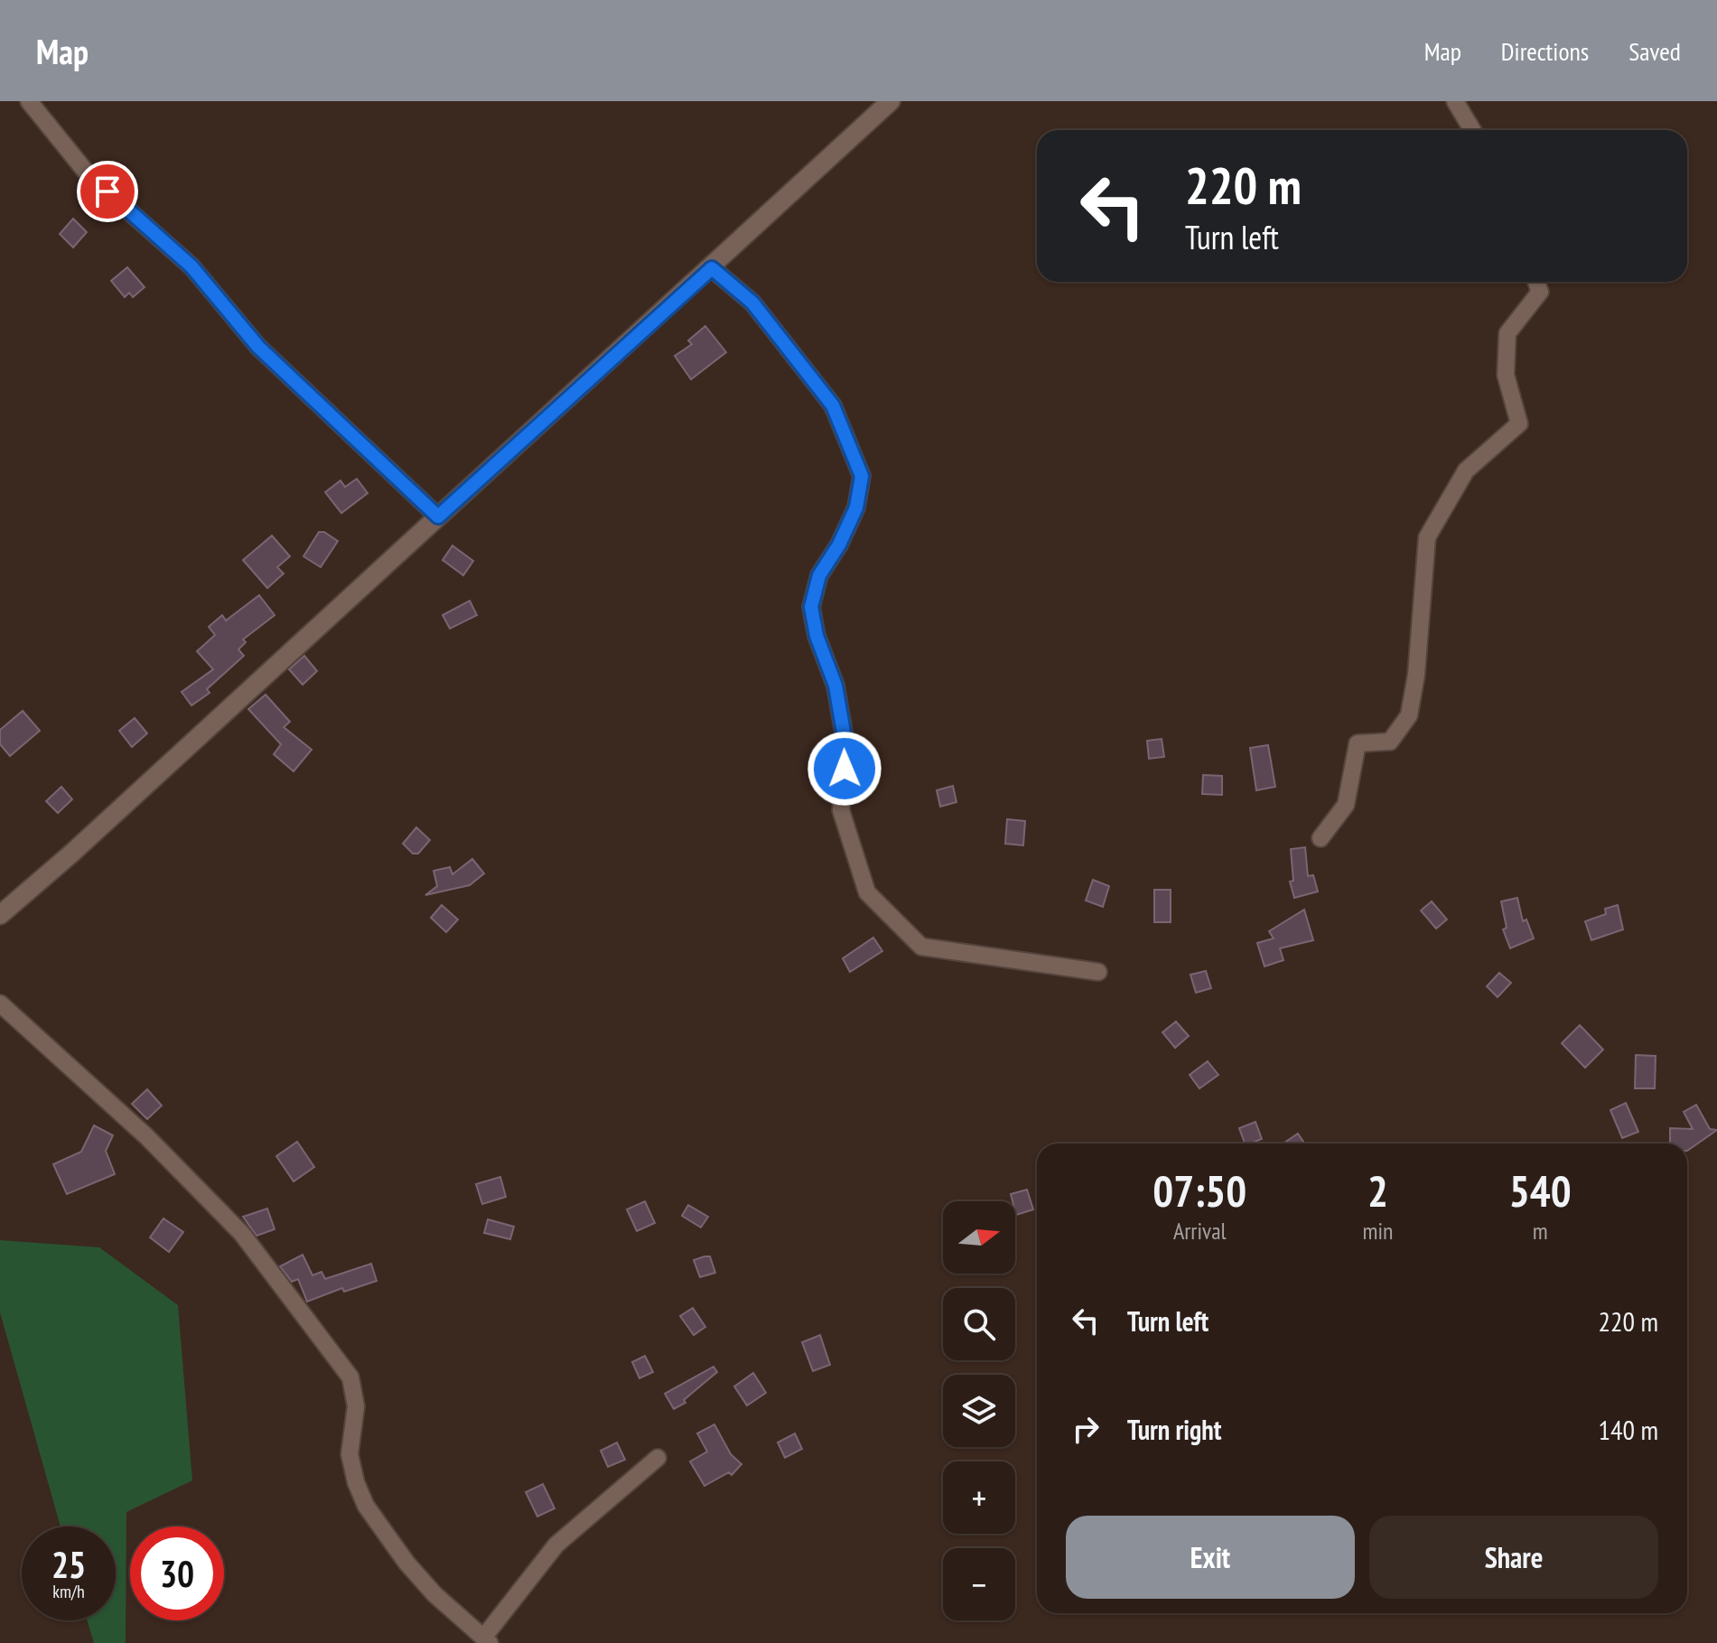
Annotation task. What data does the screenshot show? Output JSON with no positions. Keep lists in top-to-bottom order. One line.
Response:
{"north":"right","page":{"header":"Map","nav":["Map","Directions","Saved"],"turn":["220 m","Turn left"],"eta":["07:50","Arrival","2","min","540","m"],"map_buttons":["+","−"],"list":[{"name":"Turn left","value":"220 m"},{"name":"Turn right","value":"140 m"}],"buttons":["Exit","Share"],"speed":"25 km/h","limit":"30"}}
